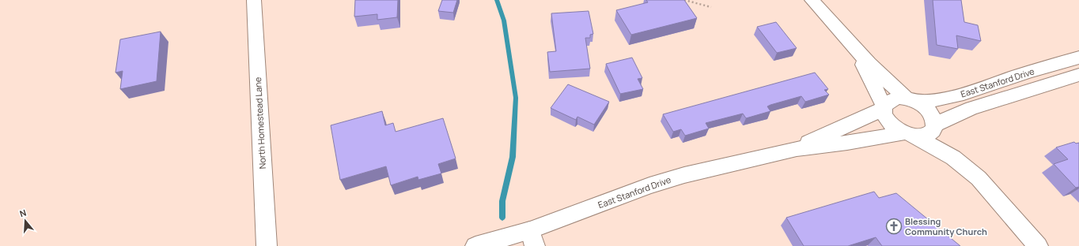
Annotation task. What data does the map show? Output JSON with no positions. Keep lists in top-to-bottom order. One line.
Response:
{"streets":{"street":["East Stanford Drive","North Homestead Lane"]},"places":{"church":["Blessing Community Church"]},"north":"top"}
